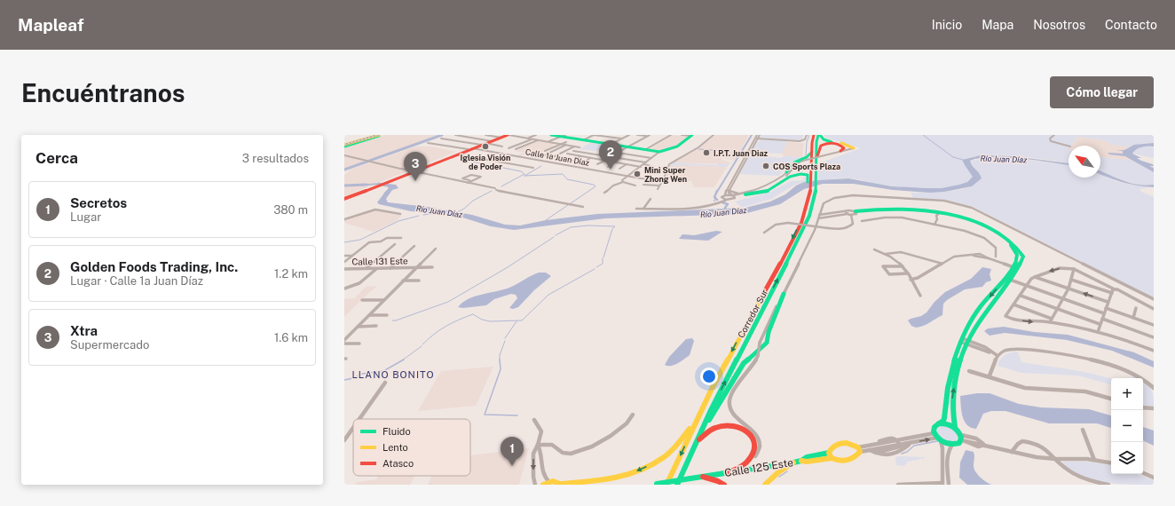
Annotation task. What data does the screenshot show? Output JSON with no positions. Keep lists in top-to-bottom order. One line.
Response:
{"streets":{"main road":["Corredor Sur","Calle 125 Este"],"street":["Calle 1a Juan Díaz","Calle 131 Este"]},"districts":["LLANO BONITO"],"water":["Río Juan Díaz"],"places":["Iglesia Visión de Poder","I.P.T. Juan Diaz","COS Sports Plaza","Mini Super Zhong Wen"],"legend":["Fluido","Lento","Atasco"],"north":"top left","page":{"header":"Mapleaf","nav":["Inicio","Mapa","Nosotros","Contacto"],"buttons":"Cómo llegar","title":"Encuéntranos","heading":["Cerca","3 resultados"],"pins":["2","3","1"],"list":[{"mark":"1","name":"Secretos","note":"Lugar","value":"380 m"},{"mark":"2","name":"Golden Foods Trading, Inc.","note":"Lugar · Calle 1a Juan Díaz","value":"1.2 km"},{"mark":"3","name":"Xtra","note":"Supermercado","value":"1.6 km"}],"map_buttons":["+","−"]}}
